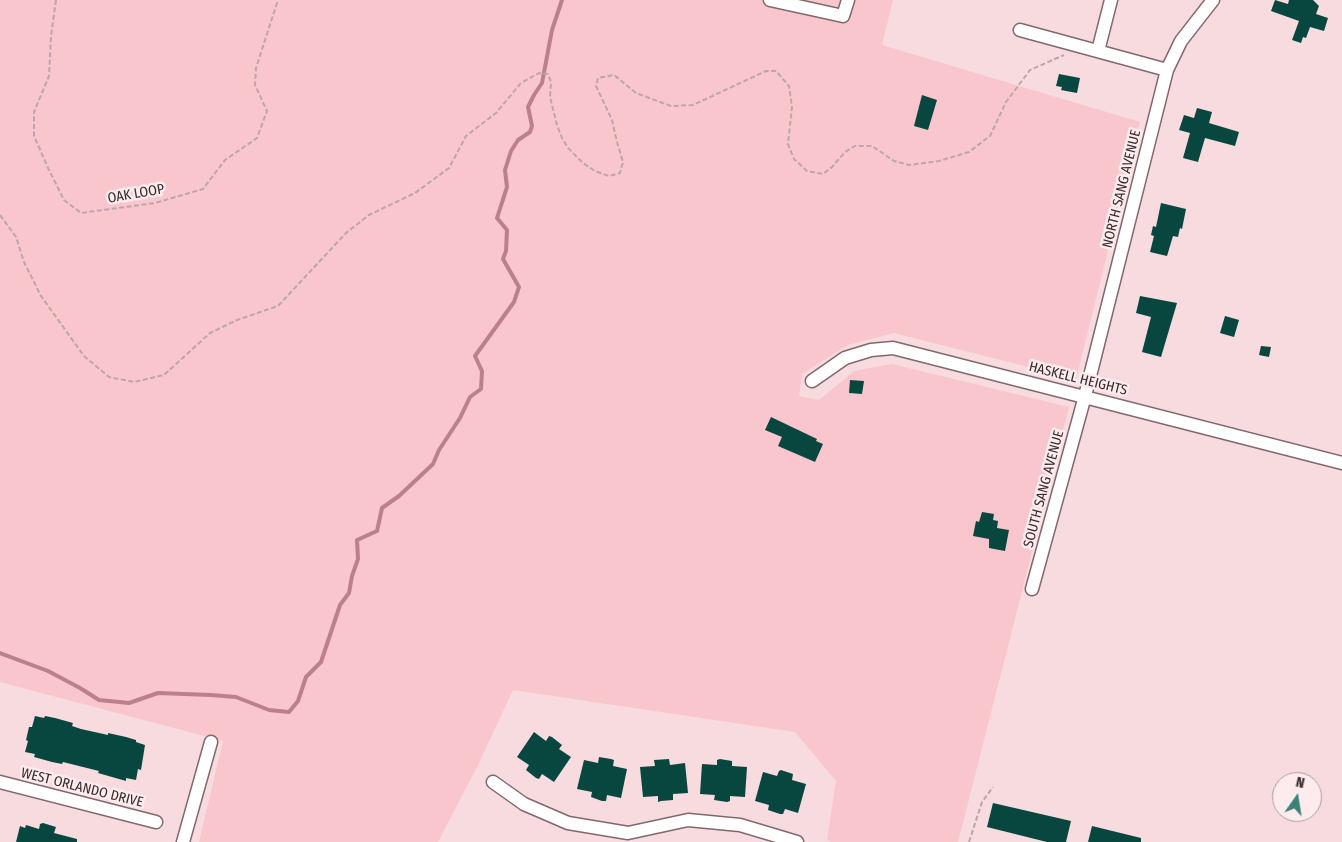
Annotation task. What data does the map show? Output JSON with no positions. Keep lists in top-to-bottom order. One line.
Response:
{"streets":{"street":["NORTH SANG AVENUE","HASKELL HEIGHTS","SOUTH SANG AVENUE","WEST ORLANDO DRIVE"],"path":["OAK LOOP"]},"crossings":[["NORTH SANG AVENUE","HASKELL HEIGHTS"],["NORTH SANG AVENUE","SOUTH SANG AVENUE"],["HASKELL HEIGHTS","SOUTH SANG AVENUE"]],"north":"top"}
